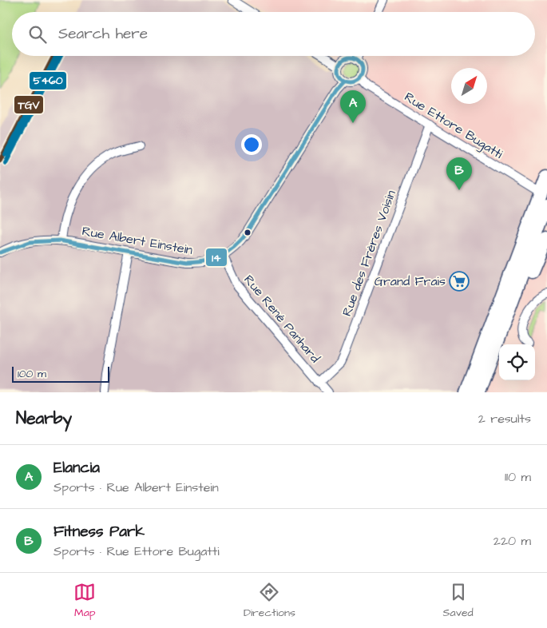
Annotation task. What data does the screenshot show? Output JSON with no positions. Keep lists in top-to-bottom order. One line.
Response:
{"streets":{"street":["Rue Ettore Bugatti","Rue Albert Einstein","Rue des Frères Voisin","Rue René Panhard"]},"crossings":[["Rue Ettore Bugatti","Rue Albert Einstein"],["Rue Ettore Bugatti","Rue des Frères Voisin"],["Rue Albert Einstein","Rue René Panhard"],["Rue des Frères Voisin","Rue René Panhard"]],"places":{"supermarket":["Grand Frais"]},"lines":["transit line TGV","transit line 5460","transit line 14"],"scale_bar":"100 m","north":"top right","page":{"search":"Search here","pins":["A","B"],"scale":"100 m","heading":["Nearby","2 results"],"list":[{"mark":"A","name":"Elancia","note":"Sports · Rue Albert Einstein","value":"110 m"},{"mark":"B","name":"Fitness Park","note":"Sports · Rue Ettore Bugatti","value":"220 m"}],"nav":["Map","Directions","Saved"]}}
